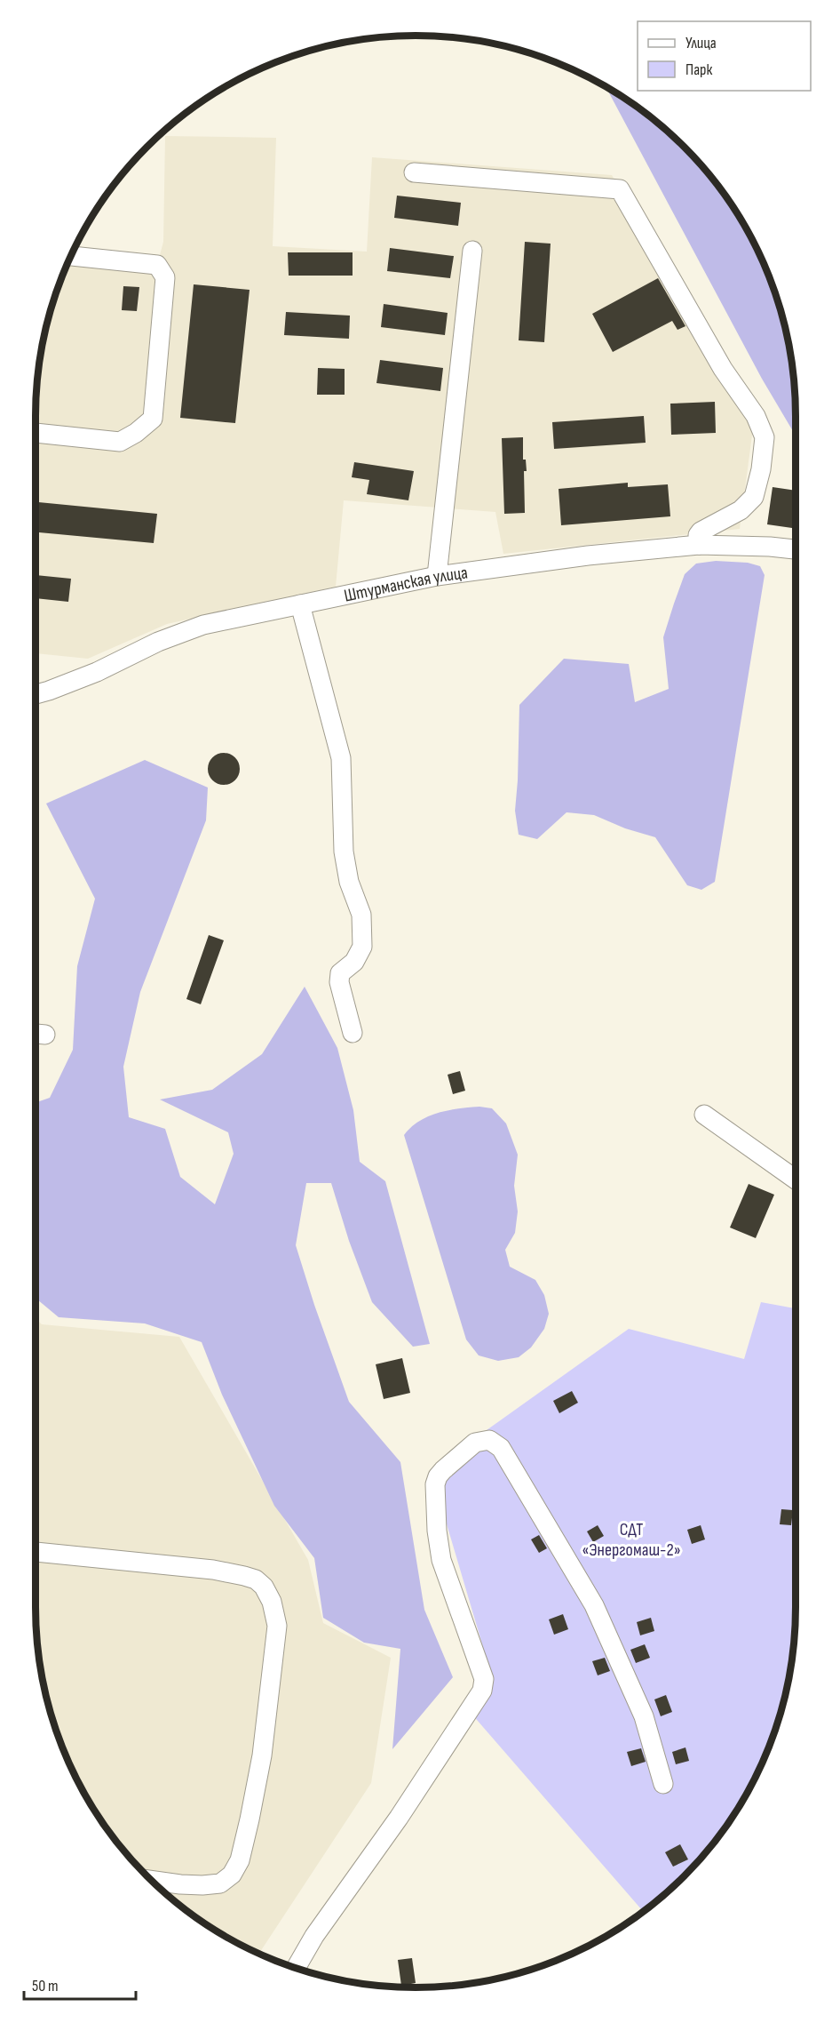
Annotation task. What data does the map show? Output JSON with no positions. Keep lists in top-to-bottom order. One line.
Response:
{"streets":{"street":["Штурманская улица"]},"parks":["СДТ «Энергомаш-2»"],"legend":["Улица","Парк"],"scale_bar":"50 m"}
